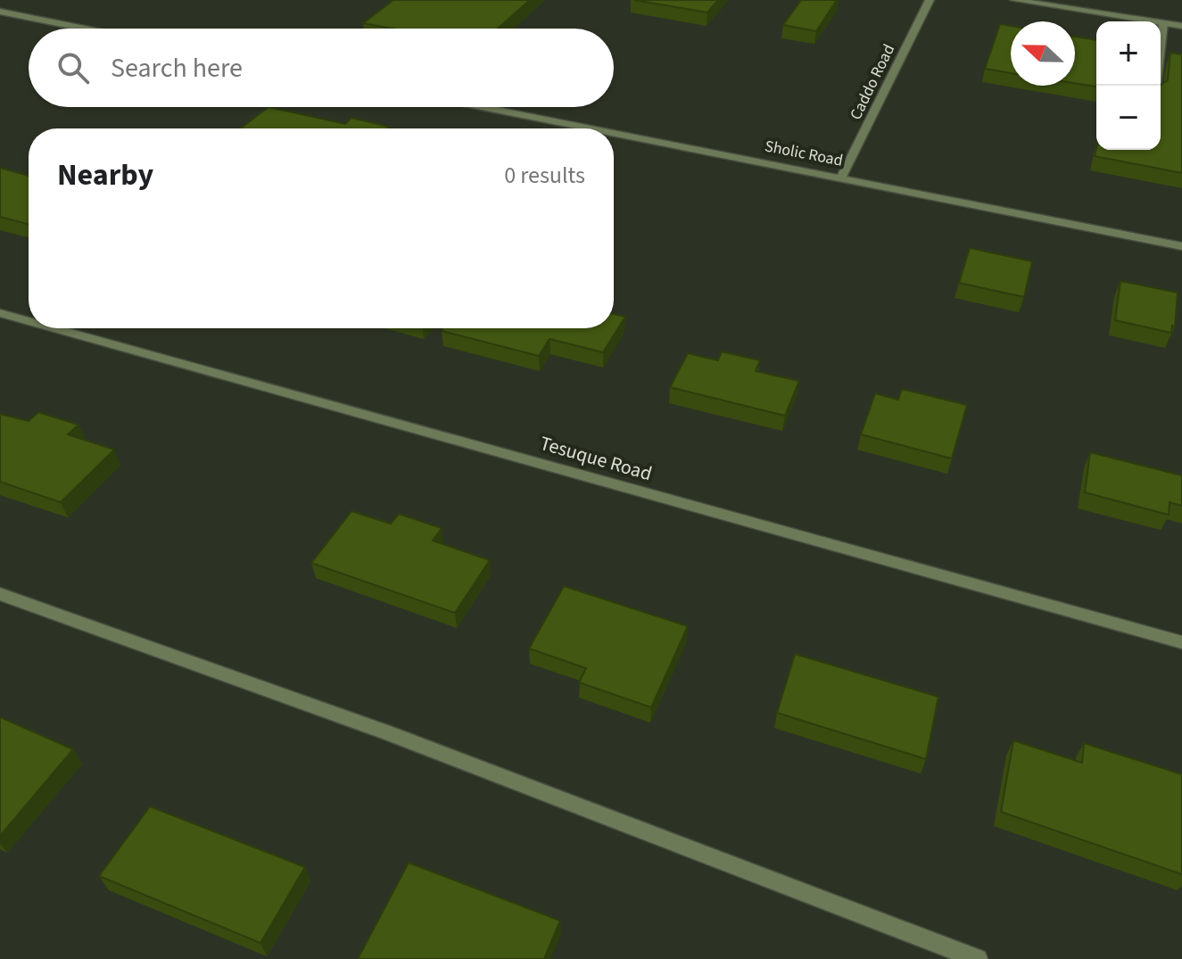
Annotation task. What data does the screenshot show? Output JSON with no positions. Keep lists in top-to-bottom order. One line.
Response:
{"streets":{"street":["Caddo Road","Sholic Road","Tesuque Road"]},"crossings":[["Caddo Road","Sholic Road"]],"north":"left","page":{"map_buttons":["+","−"],"search":"Search here","heading":["Nearby","0 results"]}}
